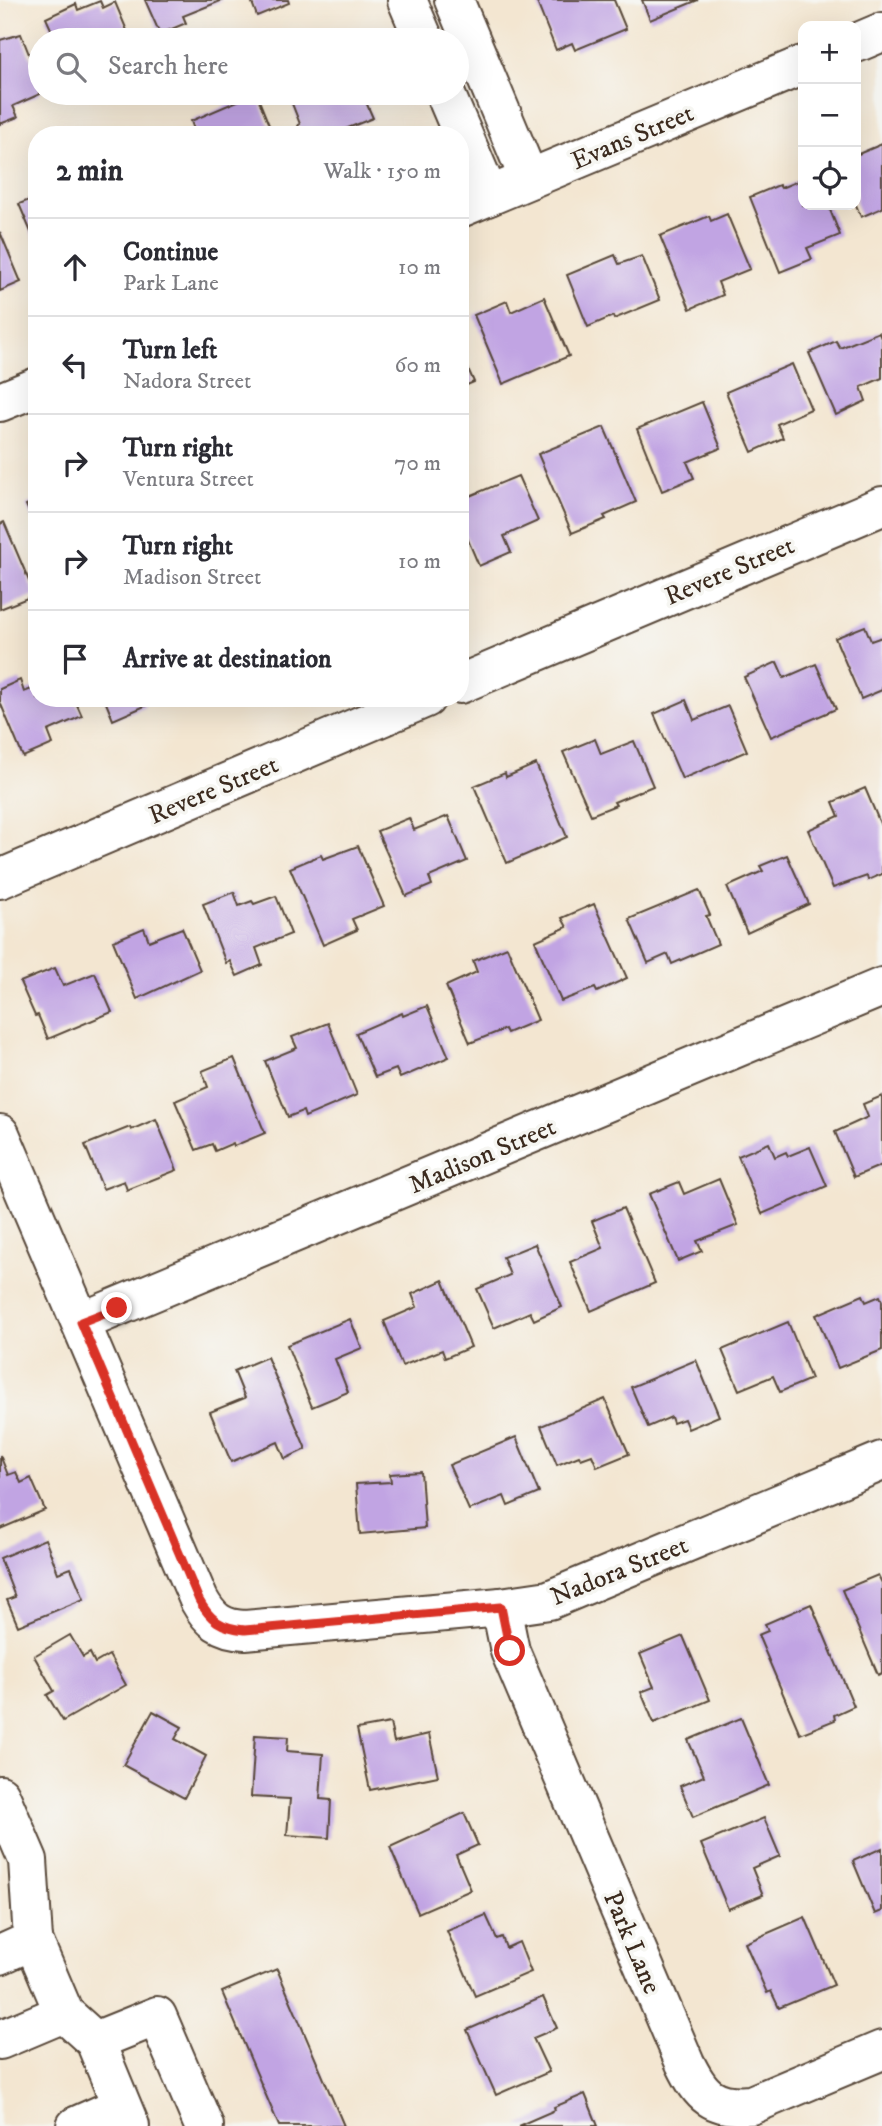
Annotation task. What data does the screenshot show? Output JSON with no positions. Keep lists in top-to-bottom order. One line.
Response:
{"streets":{"street":["Evans Street","Revere Street","Madison Street","Nadora Street","Park Lane"]},"crossings":[["Madison Street","Nadora Street"],["Nadora Street","Park Lane"]],"page":{"map_buttons":["+","−"],"search":"Search here","heading":["2 min","Walk · 150 m"],"list":[["Continue","Park Lane","10 m"],["Turn left","Nadora Street","60 m"],["Turn right","Ventura Street","70 m"],["Turn right","Madison Street","10 m"],"Arrive at destination"]}}
